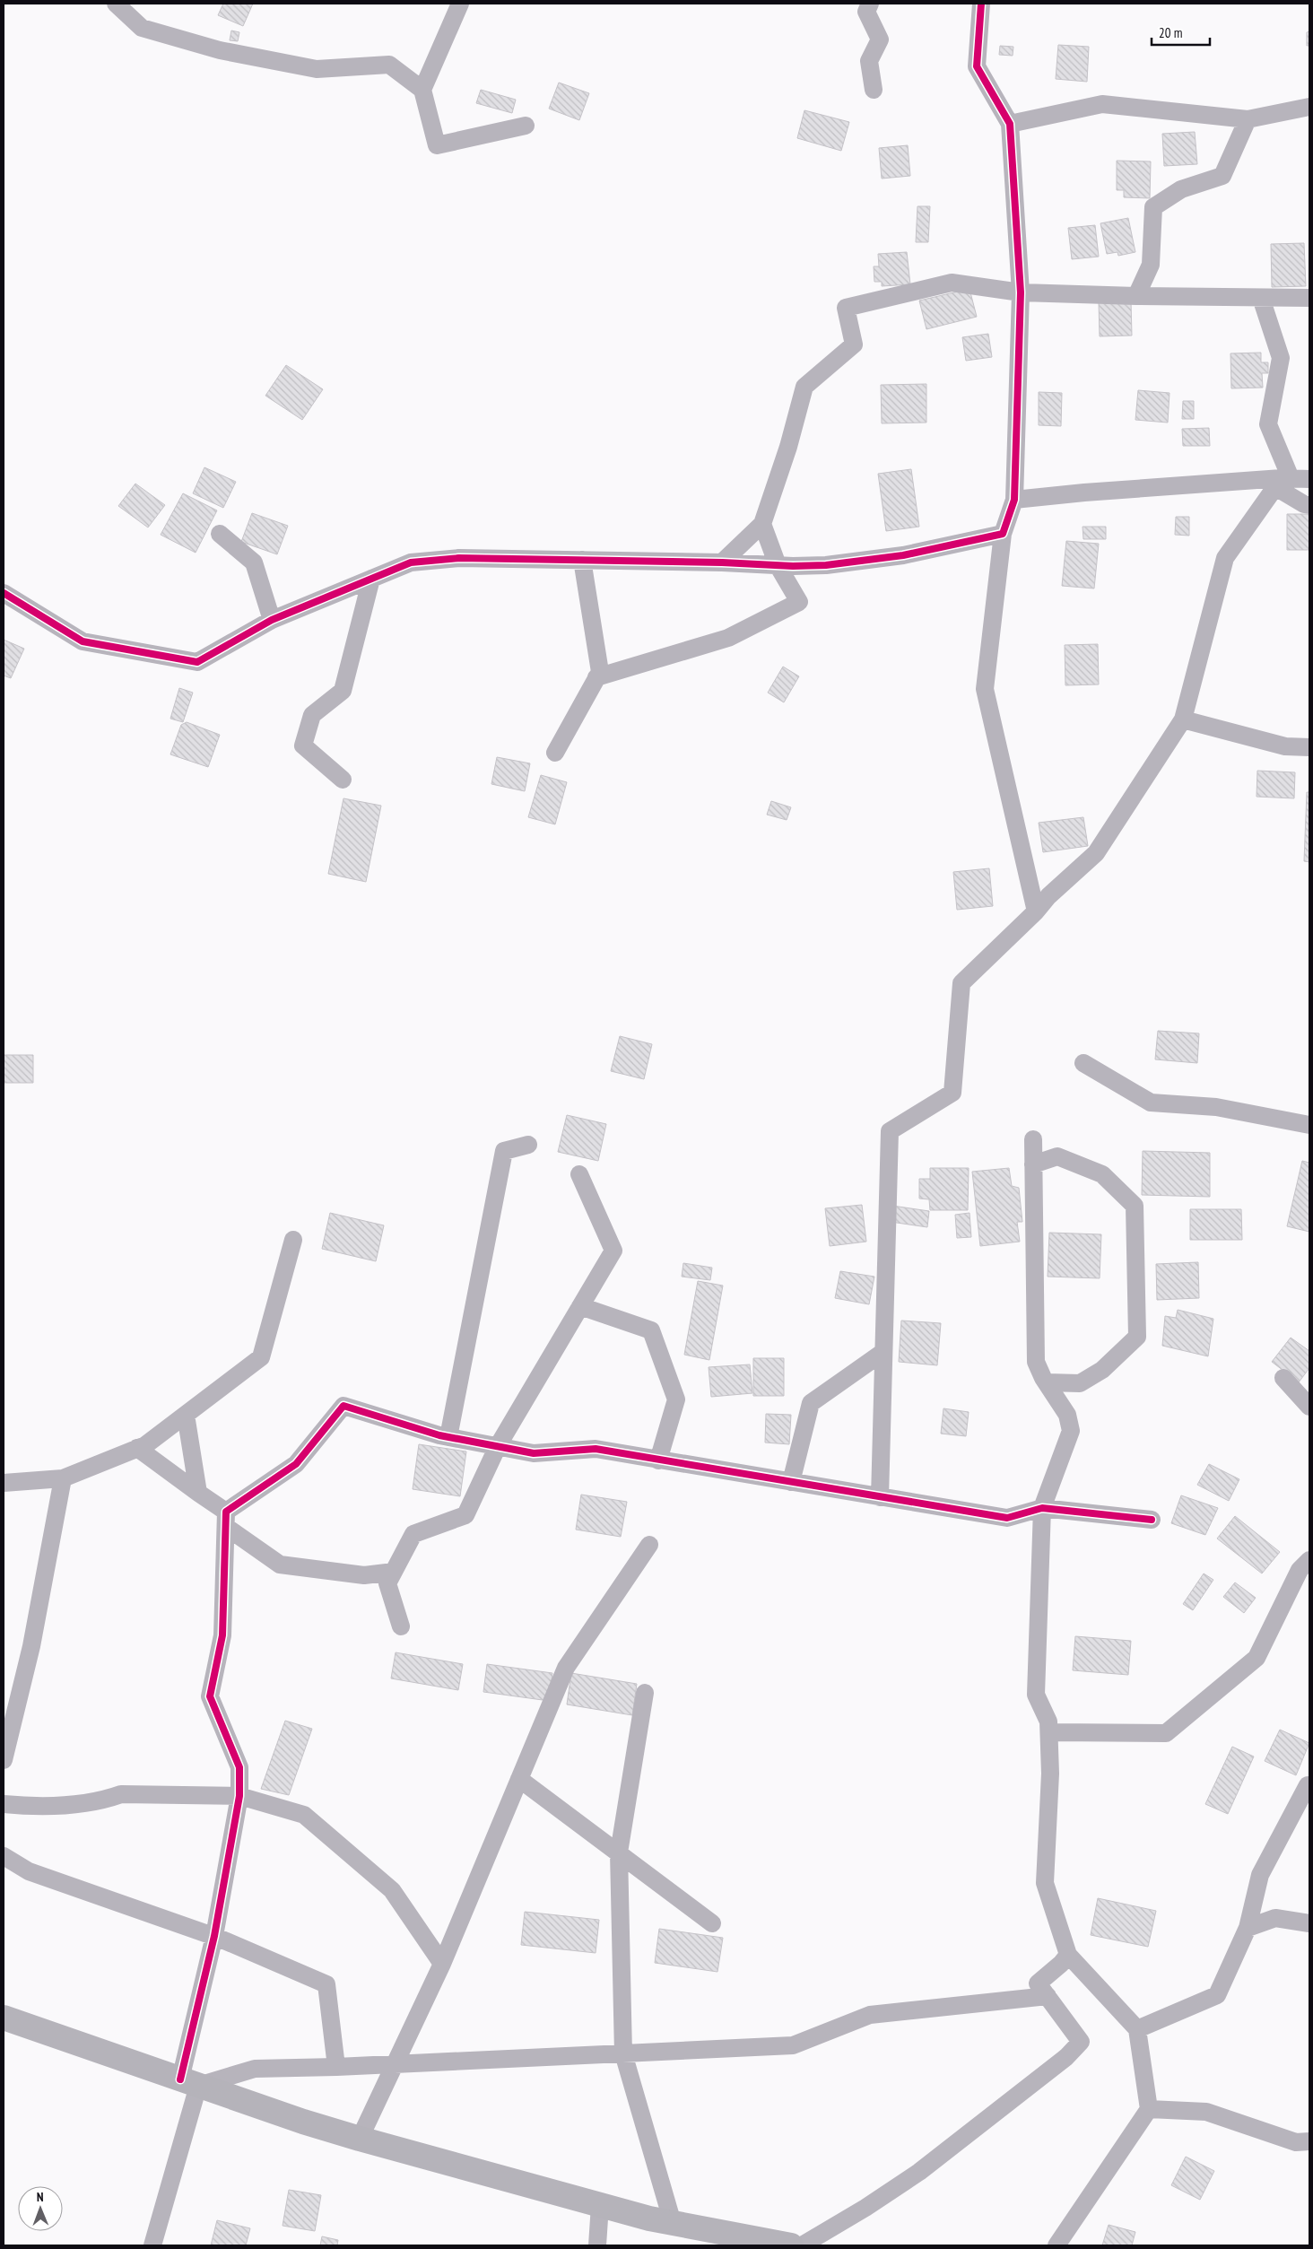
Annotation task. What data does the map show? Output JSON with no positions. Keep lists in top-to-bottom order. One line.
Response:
{"scale_bar":"20 m","north":"top"}
